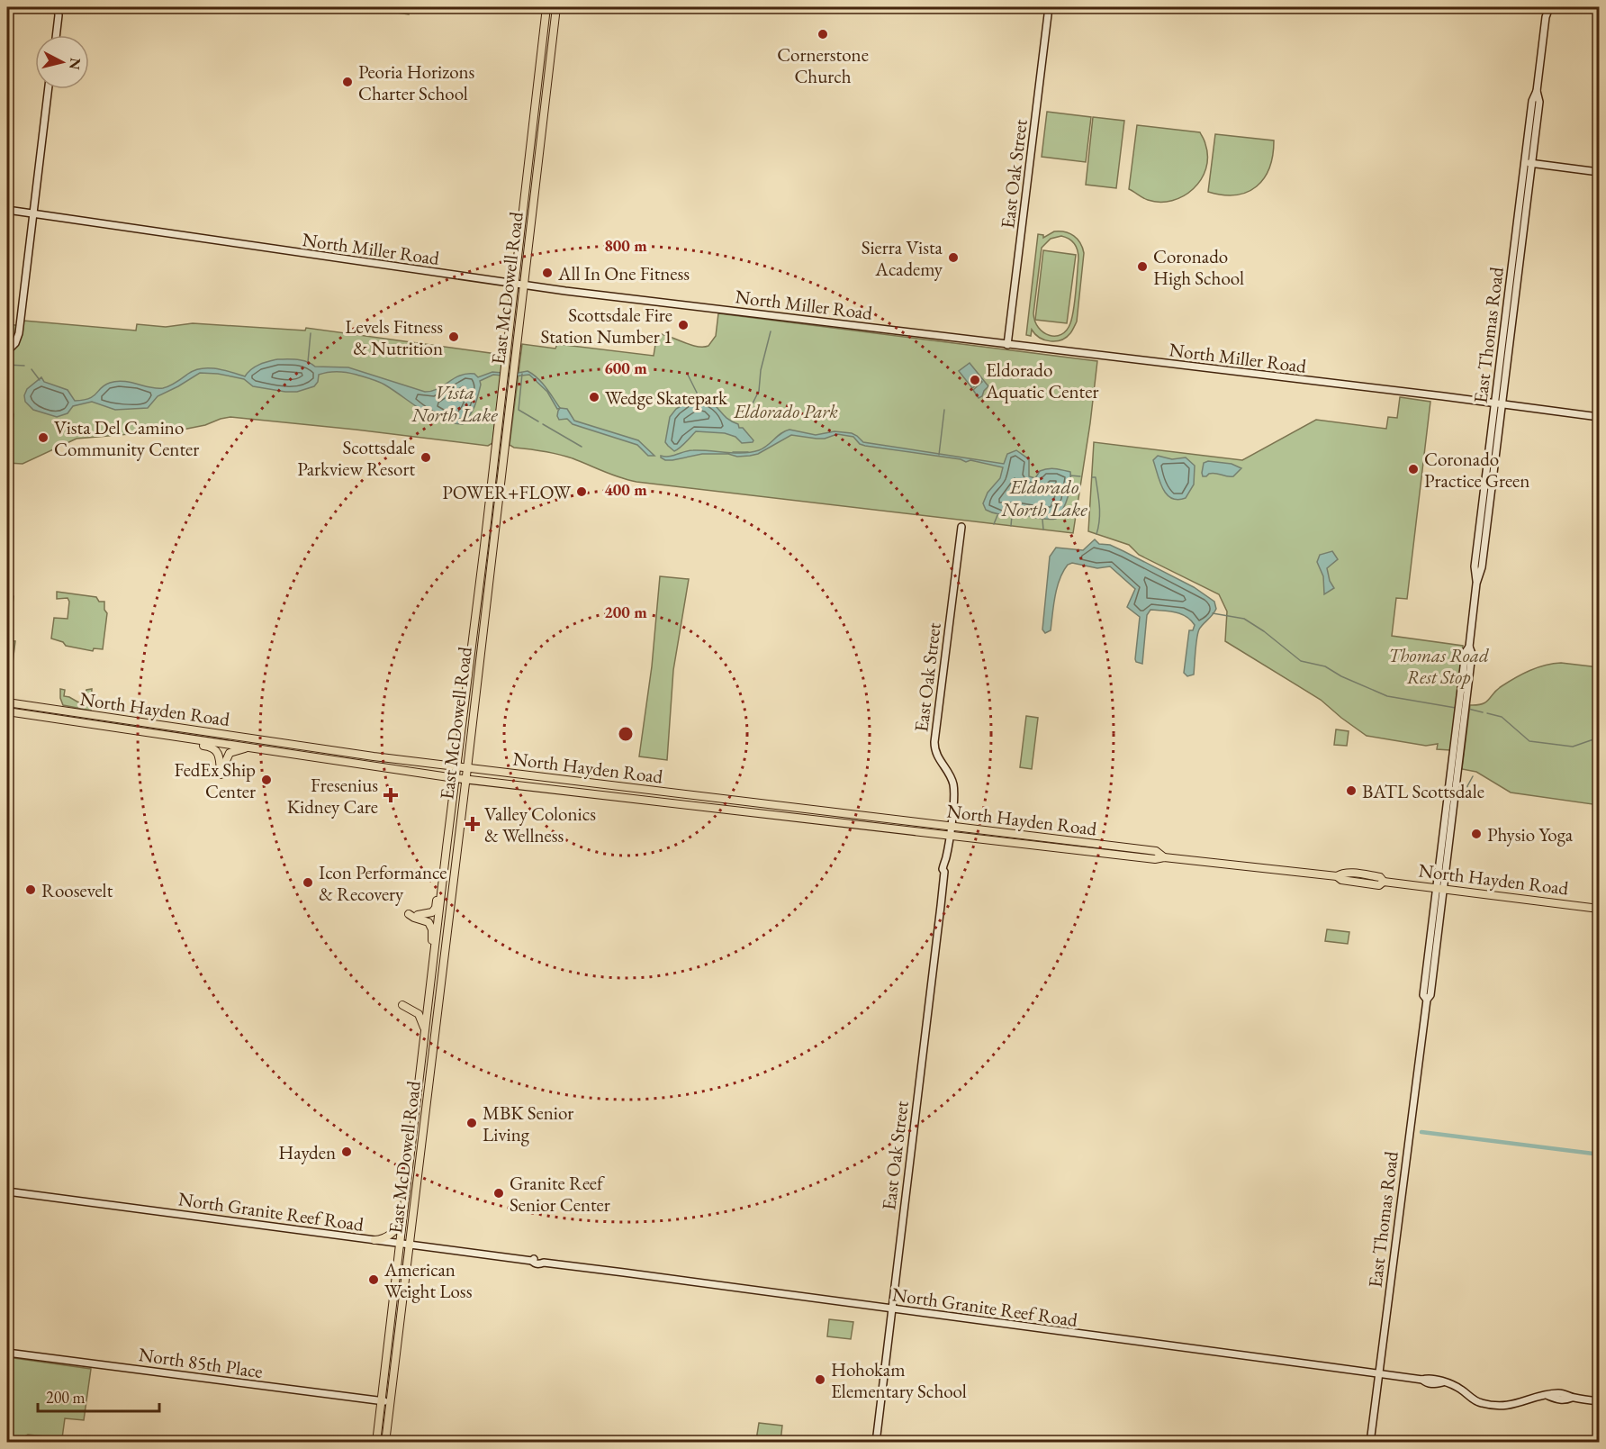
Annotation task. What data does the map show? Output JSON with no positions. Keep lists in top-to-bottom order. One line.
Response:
{"streets":{"main road":["East McDowell Road","North Hayden Road"],"street":["East Oak Street","North Miller Road","East Thomas Road","North Granite Reef Road","North 85th Place"]},"crossings":[["East Oak Street","North Miller Road"],["East Oak Street","North Hayden Road"],["East Oak Street","North Granite Reef Road"],["North Miller Road","East McDowell Road"],["North Miller Road","East Thomas Road"],["East McDowell Road","North Hayden Road"],["East McDowell Road","North Granite Reef Road"],["East McDowell Road","North 85th Place"],["East Thomas Road","North Hayden Road"],["East Thomas Road","North Granite Reef Road"]],"water":["Vista North Lake","Eldorado North Lake"],"parks":["Eldorado Park","Thomas Road Rest Stop"],"places":{"other":["Cornerstone Church","Peoria Horizons Charter School","Sierra Vista Academy","Coronado High School","All In One Fitness","Scottsdale Fire Station Number 1","Levels Fitness & Nutrition","Eldorado Aquatic Center","Wedge Skatepark","Vista Del Camino Community Center","Scottsdale Parkview Resort","Coronado Practice Green","POWER+FLOW","FedEx Ship Center","BATL Scottsdale","Physio Yoga","Icon Performance & Recovery","Roosevelt","MBK Senior Living","Hayden","Granite Reef Senior Center","American Weight Loss","Hohokam Elementary School"],"health":["Fresenius Kidney Care","Valley Colonics & Wellness"]},"scale_bar":"200 m","north":"right","rings":["800 m","600 m","400 m","200 m"]}
